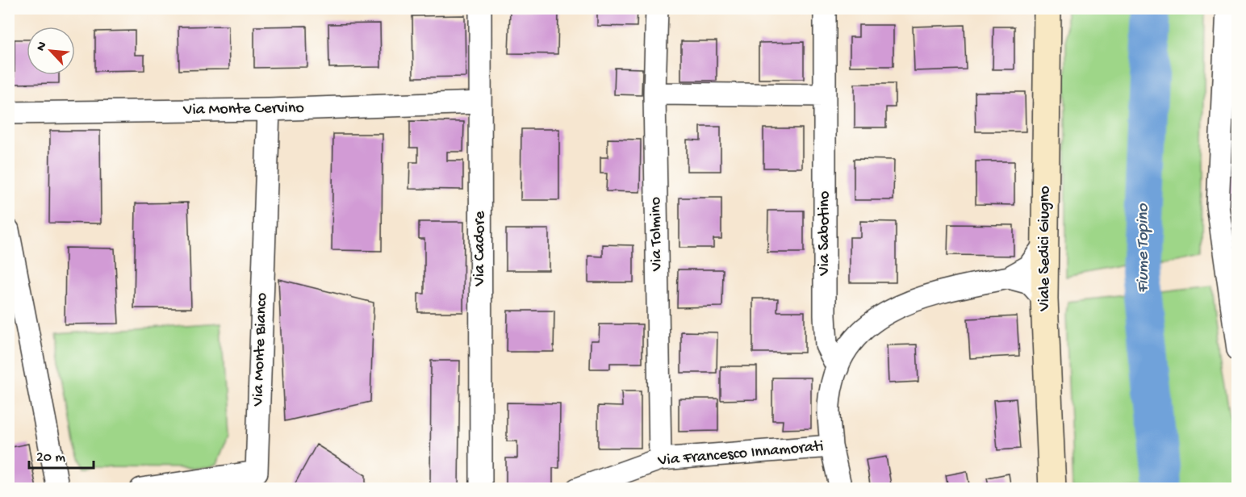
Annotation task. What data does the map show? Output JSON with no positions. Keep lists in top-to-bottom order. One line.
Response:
{"streets":{"main road":["Viale Sedici Giugno"],"street":["Via Monte Cervino","Via Sabotino","Via Tolmino","Via Cadore","Via Monte Bianco","Via Francesco Innamorati"]},"crossings":[["Via Monte Cervino","Via Cadore"],["Via Monte Cervino","Via Monte Bianco"],["Via Sabotino","Via Francesco Innamorati"],["Via Tolmino","Via Francesco Innamorati"],["Viale Sedici Giugno","Via Francesco Innamorati"]],"water":["Fiume Topino"],"scale_bar":"20 m","north":"top left"}
